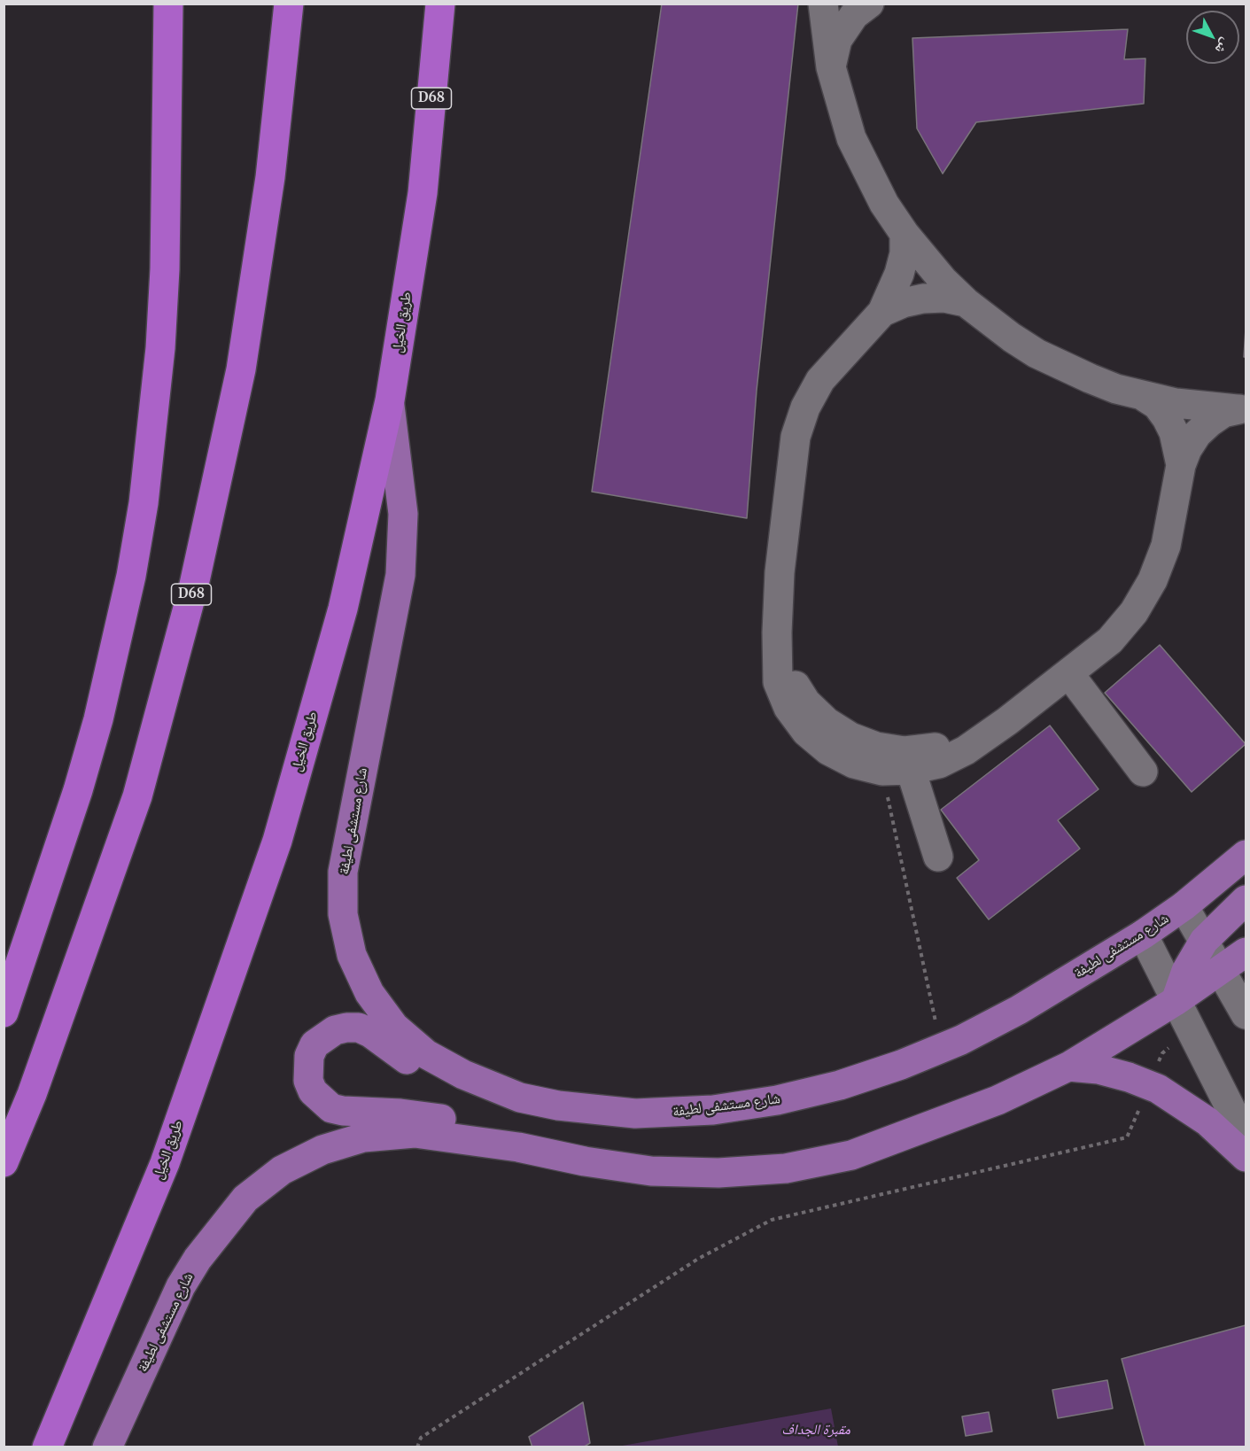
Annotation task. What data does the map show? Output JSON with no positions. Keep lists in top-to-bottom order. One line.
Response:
{"streets":{"highway":["D68","طريق الخيل"],"main road":["شارع مستشفى لطيفة"]},"crossings":[["طريق الخيل","شارع مستشفى لطيفة"]],"parks":["مقبرة الجداف"],"north":"bottom right"}
